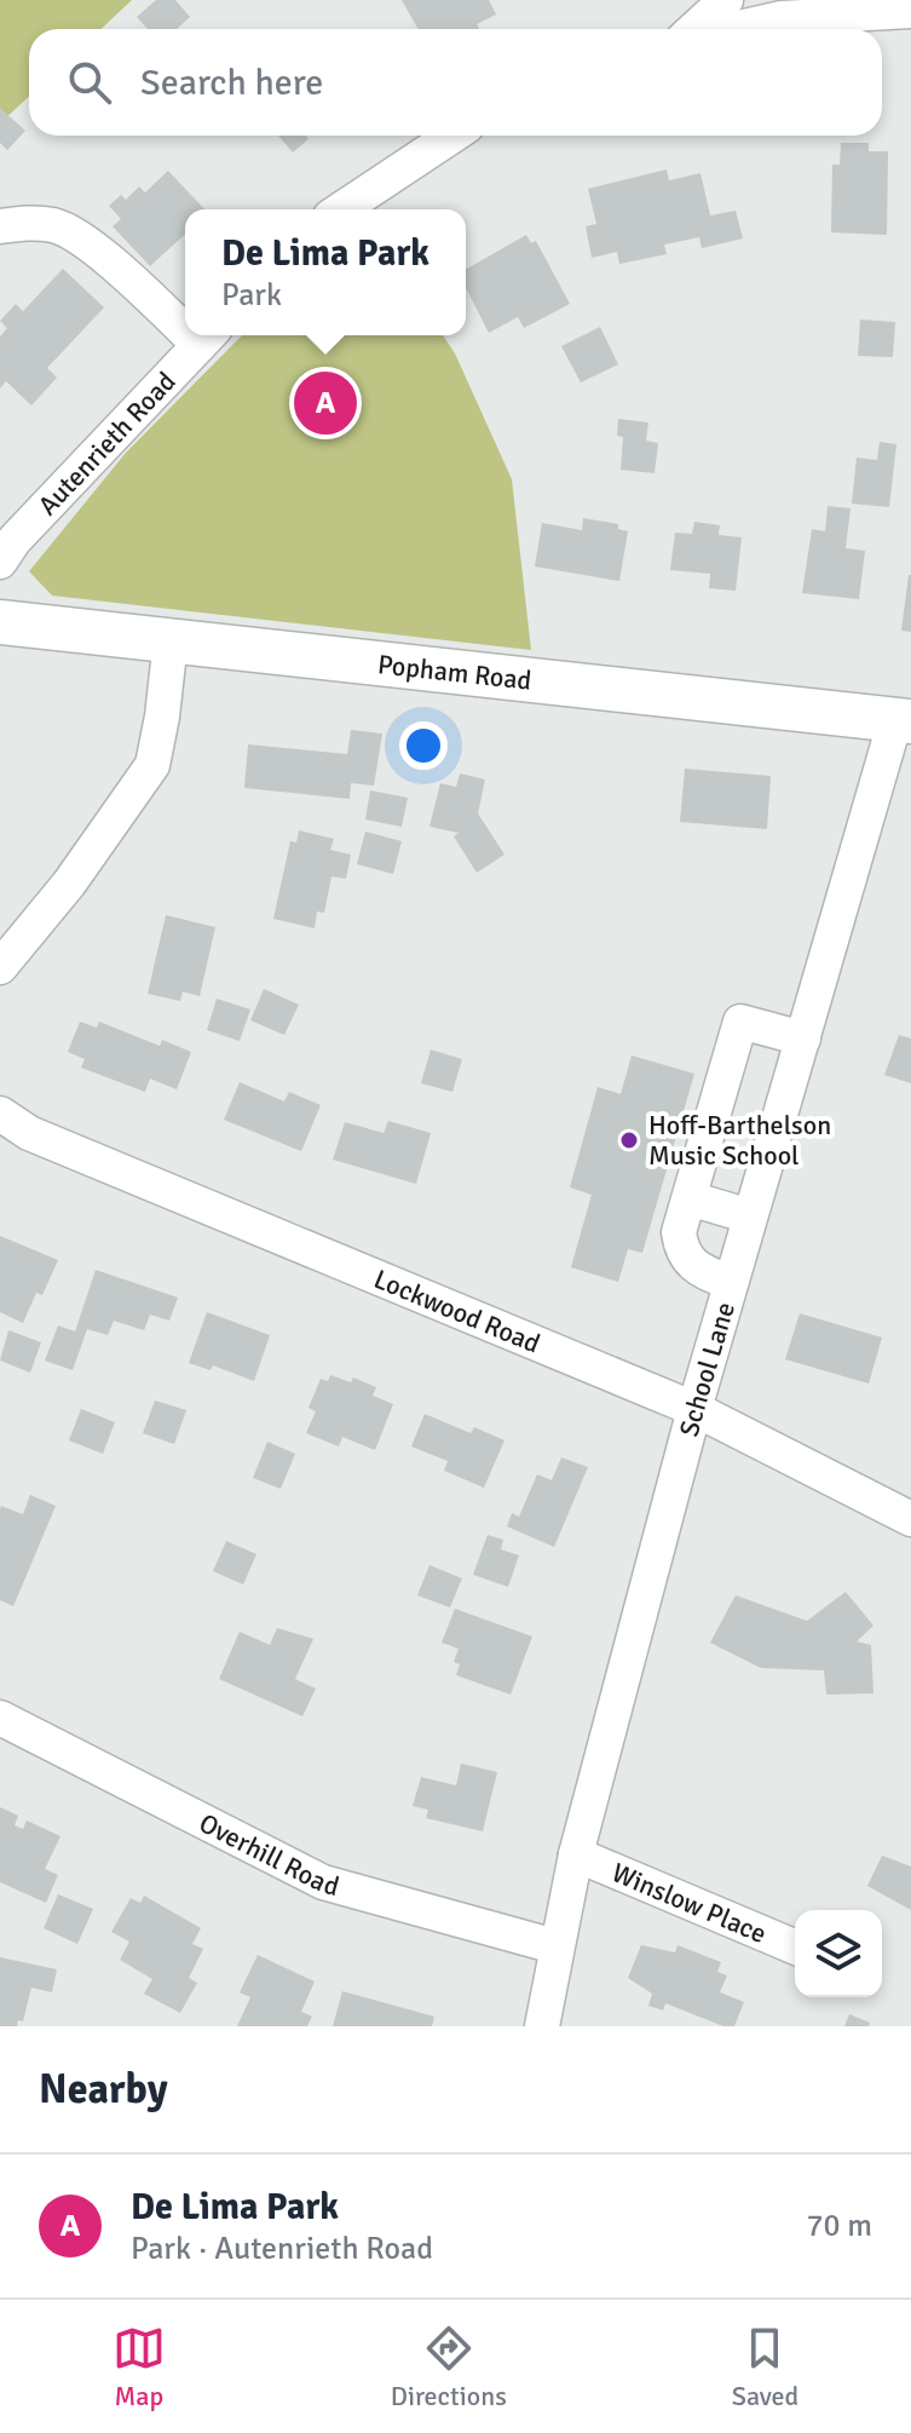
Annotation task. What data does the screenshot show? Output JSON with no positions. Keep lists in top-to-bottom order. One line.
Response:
{"streets":{"main road":["Popham Road"],"street":["Autenrieth Road","Lockwood Road","School Lane","Overhill Road","Winslow Place"]},"crossings":[["Popham Road","School Lane"],["Lockwood Road","School Lane"],["School Lane","Overhill Road"],["School Lane","Winslow Place"]],"places":["Hoff-Barthelson Music School"],"page":{"search":"Search here","popup":["De Lima Park","Park"],"pins":"A","heading":"Nearby","list":[{"mark":"A","name":"De Lima Park","note":"Park · Autenrieth Road","value":"70 m"}],"nav":["Map","Directions","Saved"]}}
